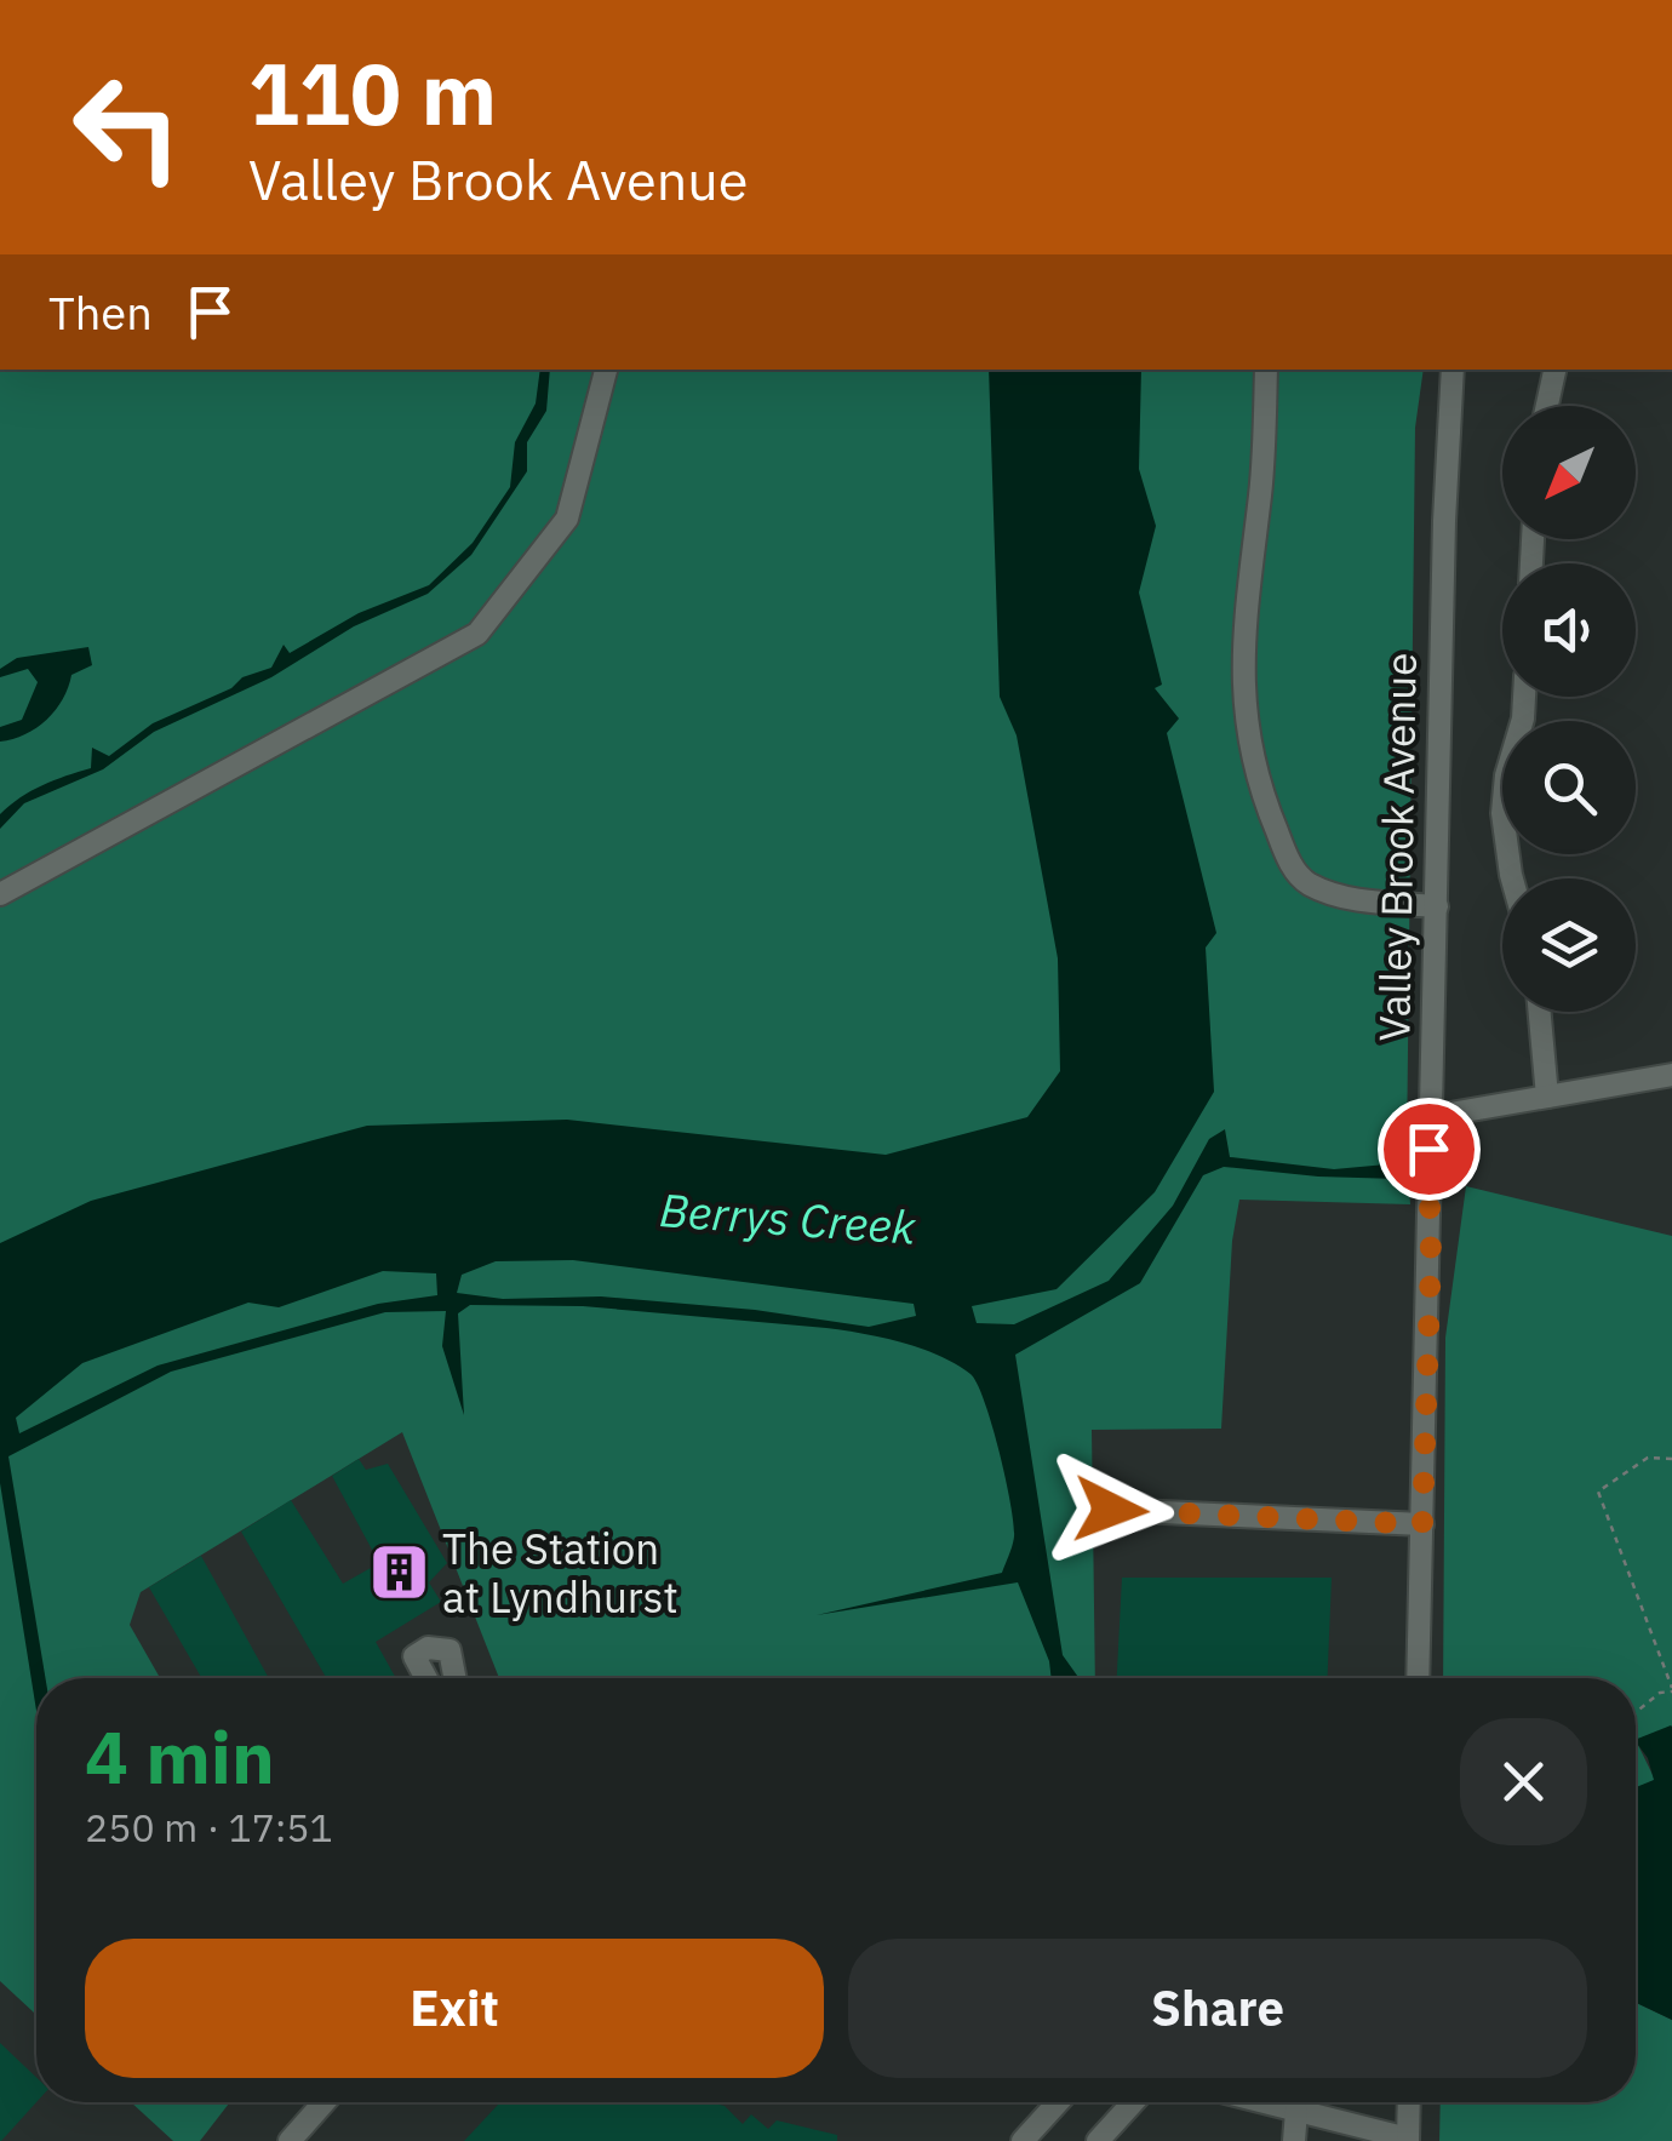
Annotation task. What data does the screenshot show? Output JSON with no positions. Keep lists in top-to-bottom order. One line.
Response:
{"streets":{"street":["Valley Brook Avenue"]},"water":["Berrys Creek"],"places":{"building":["The Station at Lyndhurst"]},"north":"bottom left","page":{"turn":["110 m","Valley Brook Avenue"],"then":"Then","heading":["4 min","250 m · 17:51"],"buttons":["Exit","Share"]}}
